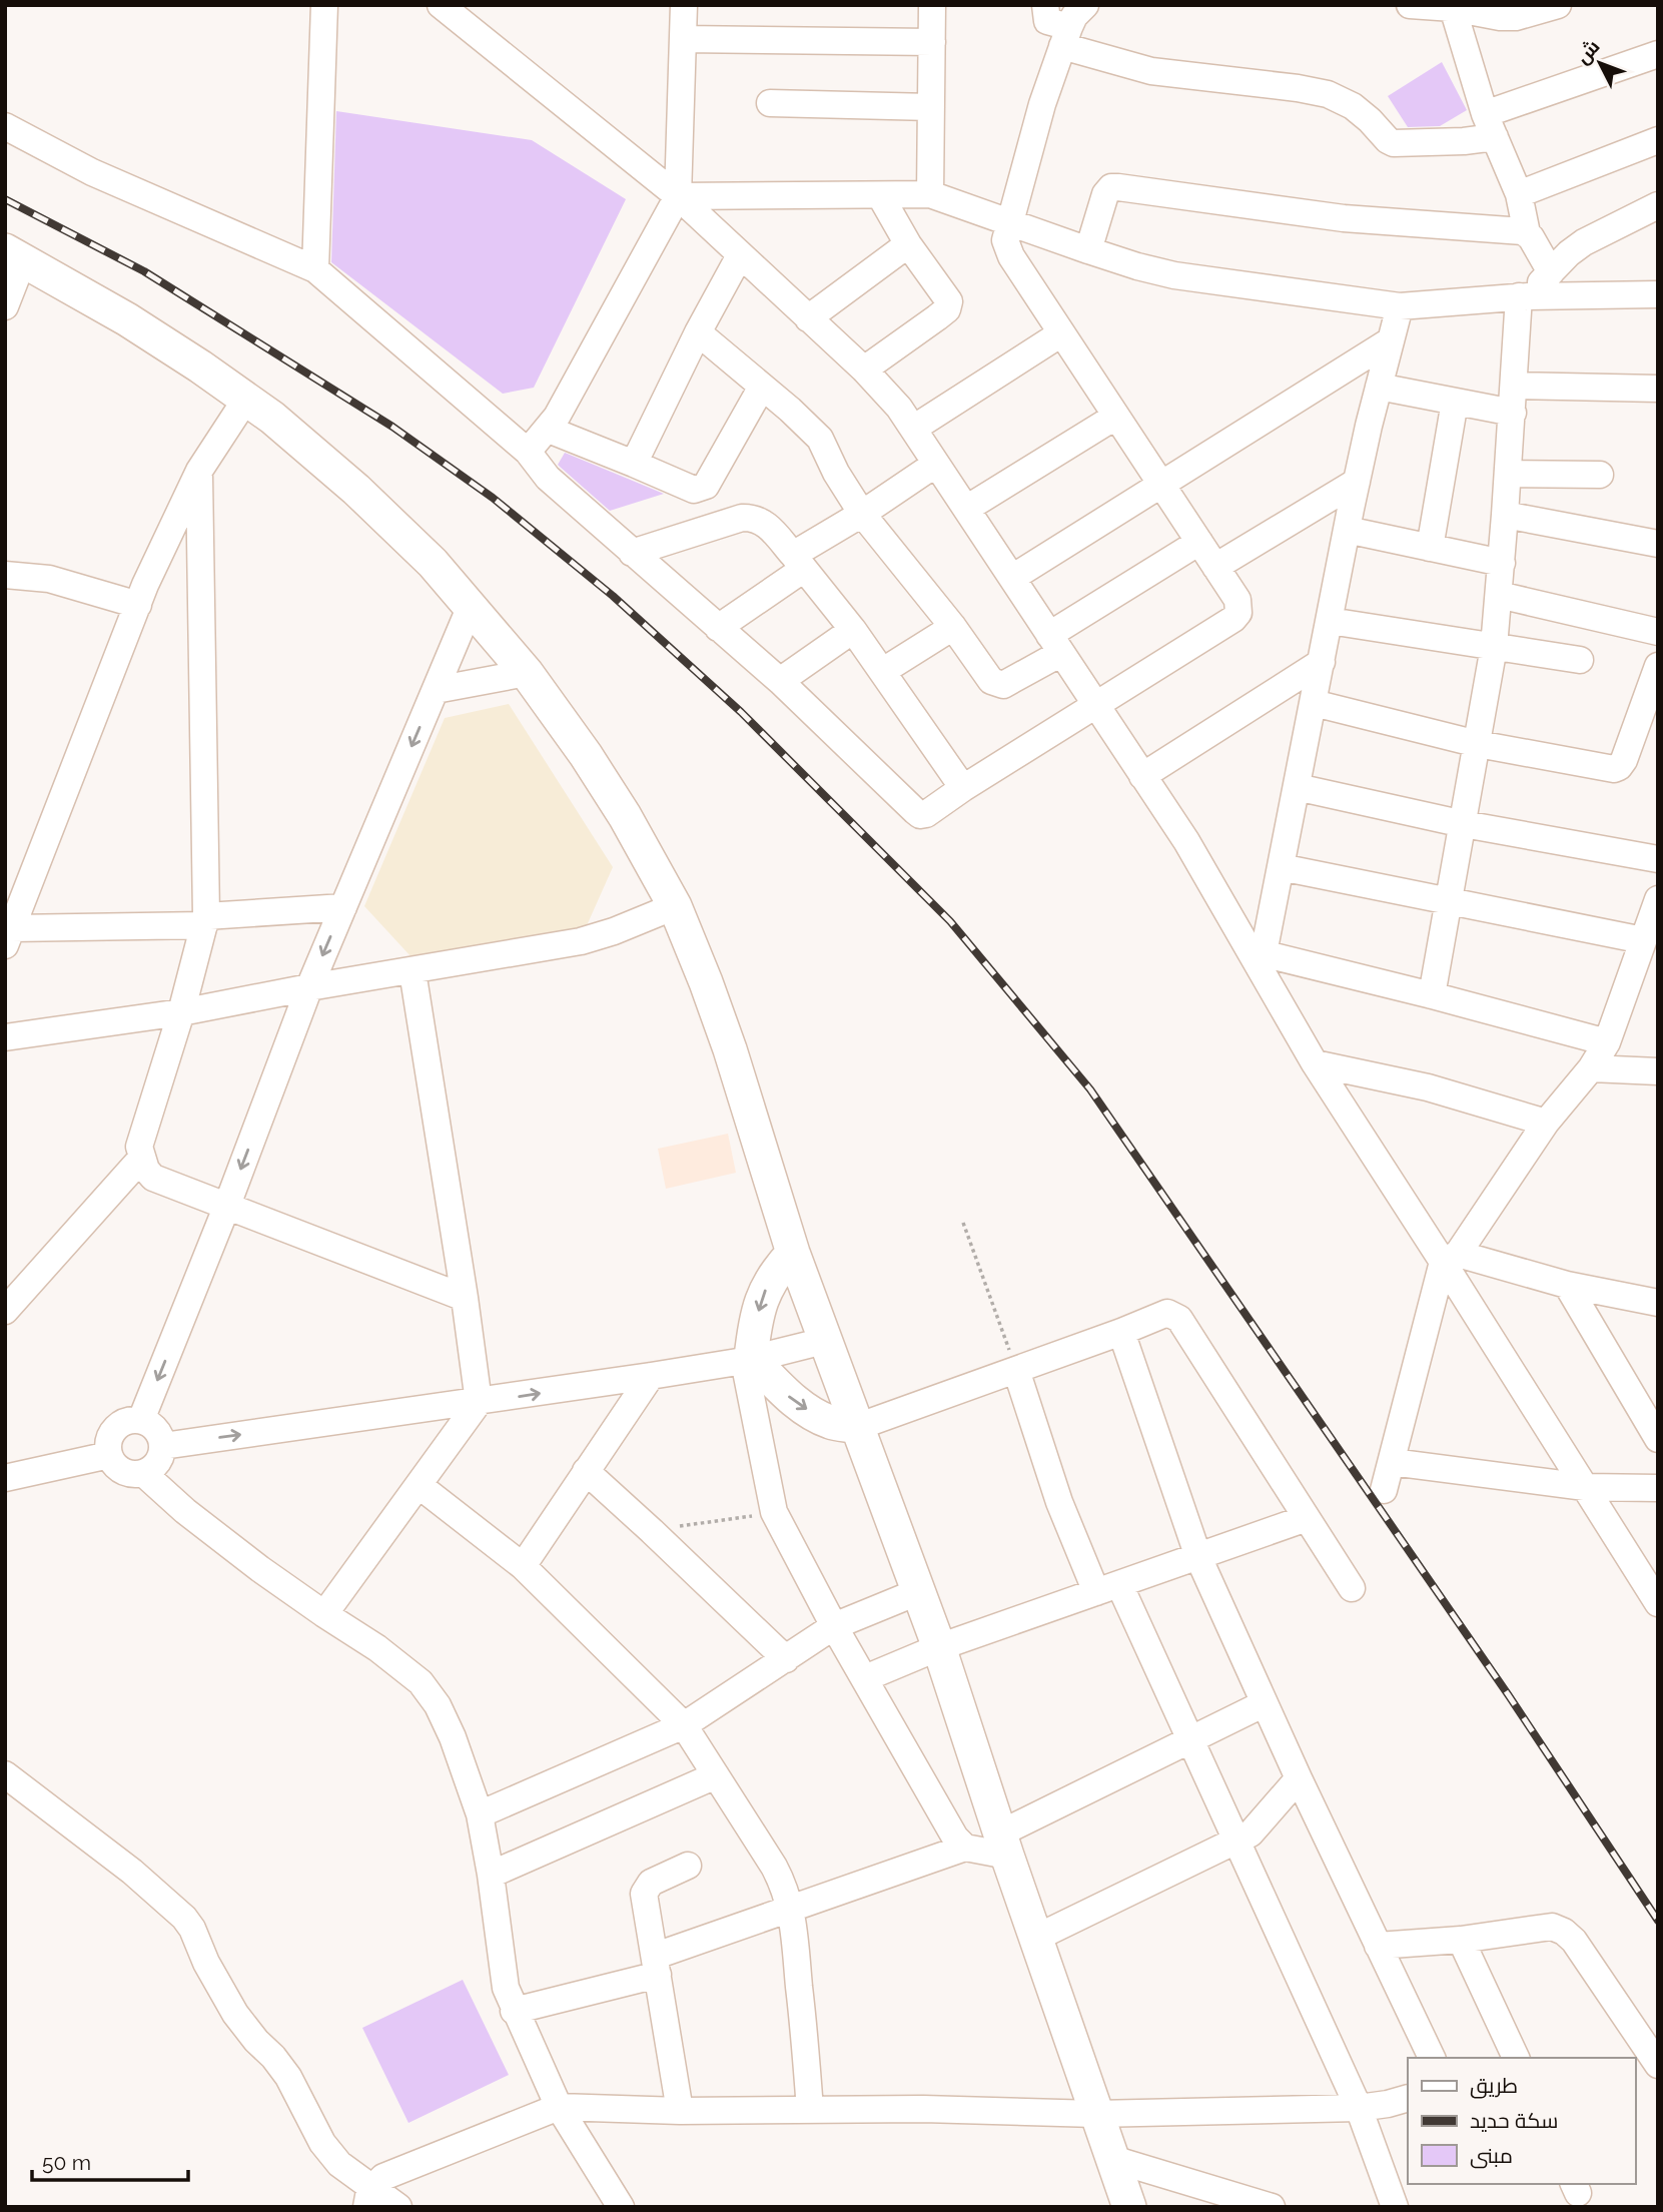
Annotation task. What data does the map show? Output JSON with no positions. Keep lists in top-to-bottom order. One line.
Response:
{"legend":["طريق","سكة حديد","مبنى"],"scale_bar":"50 m","north":"top left"}
